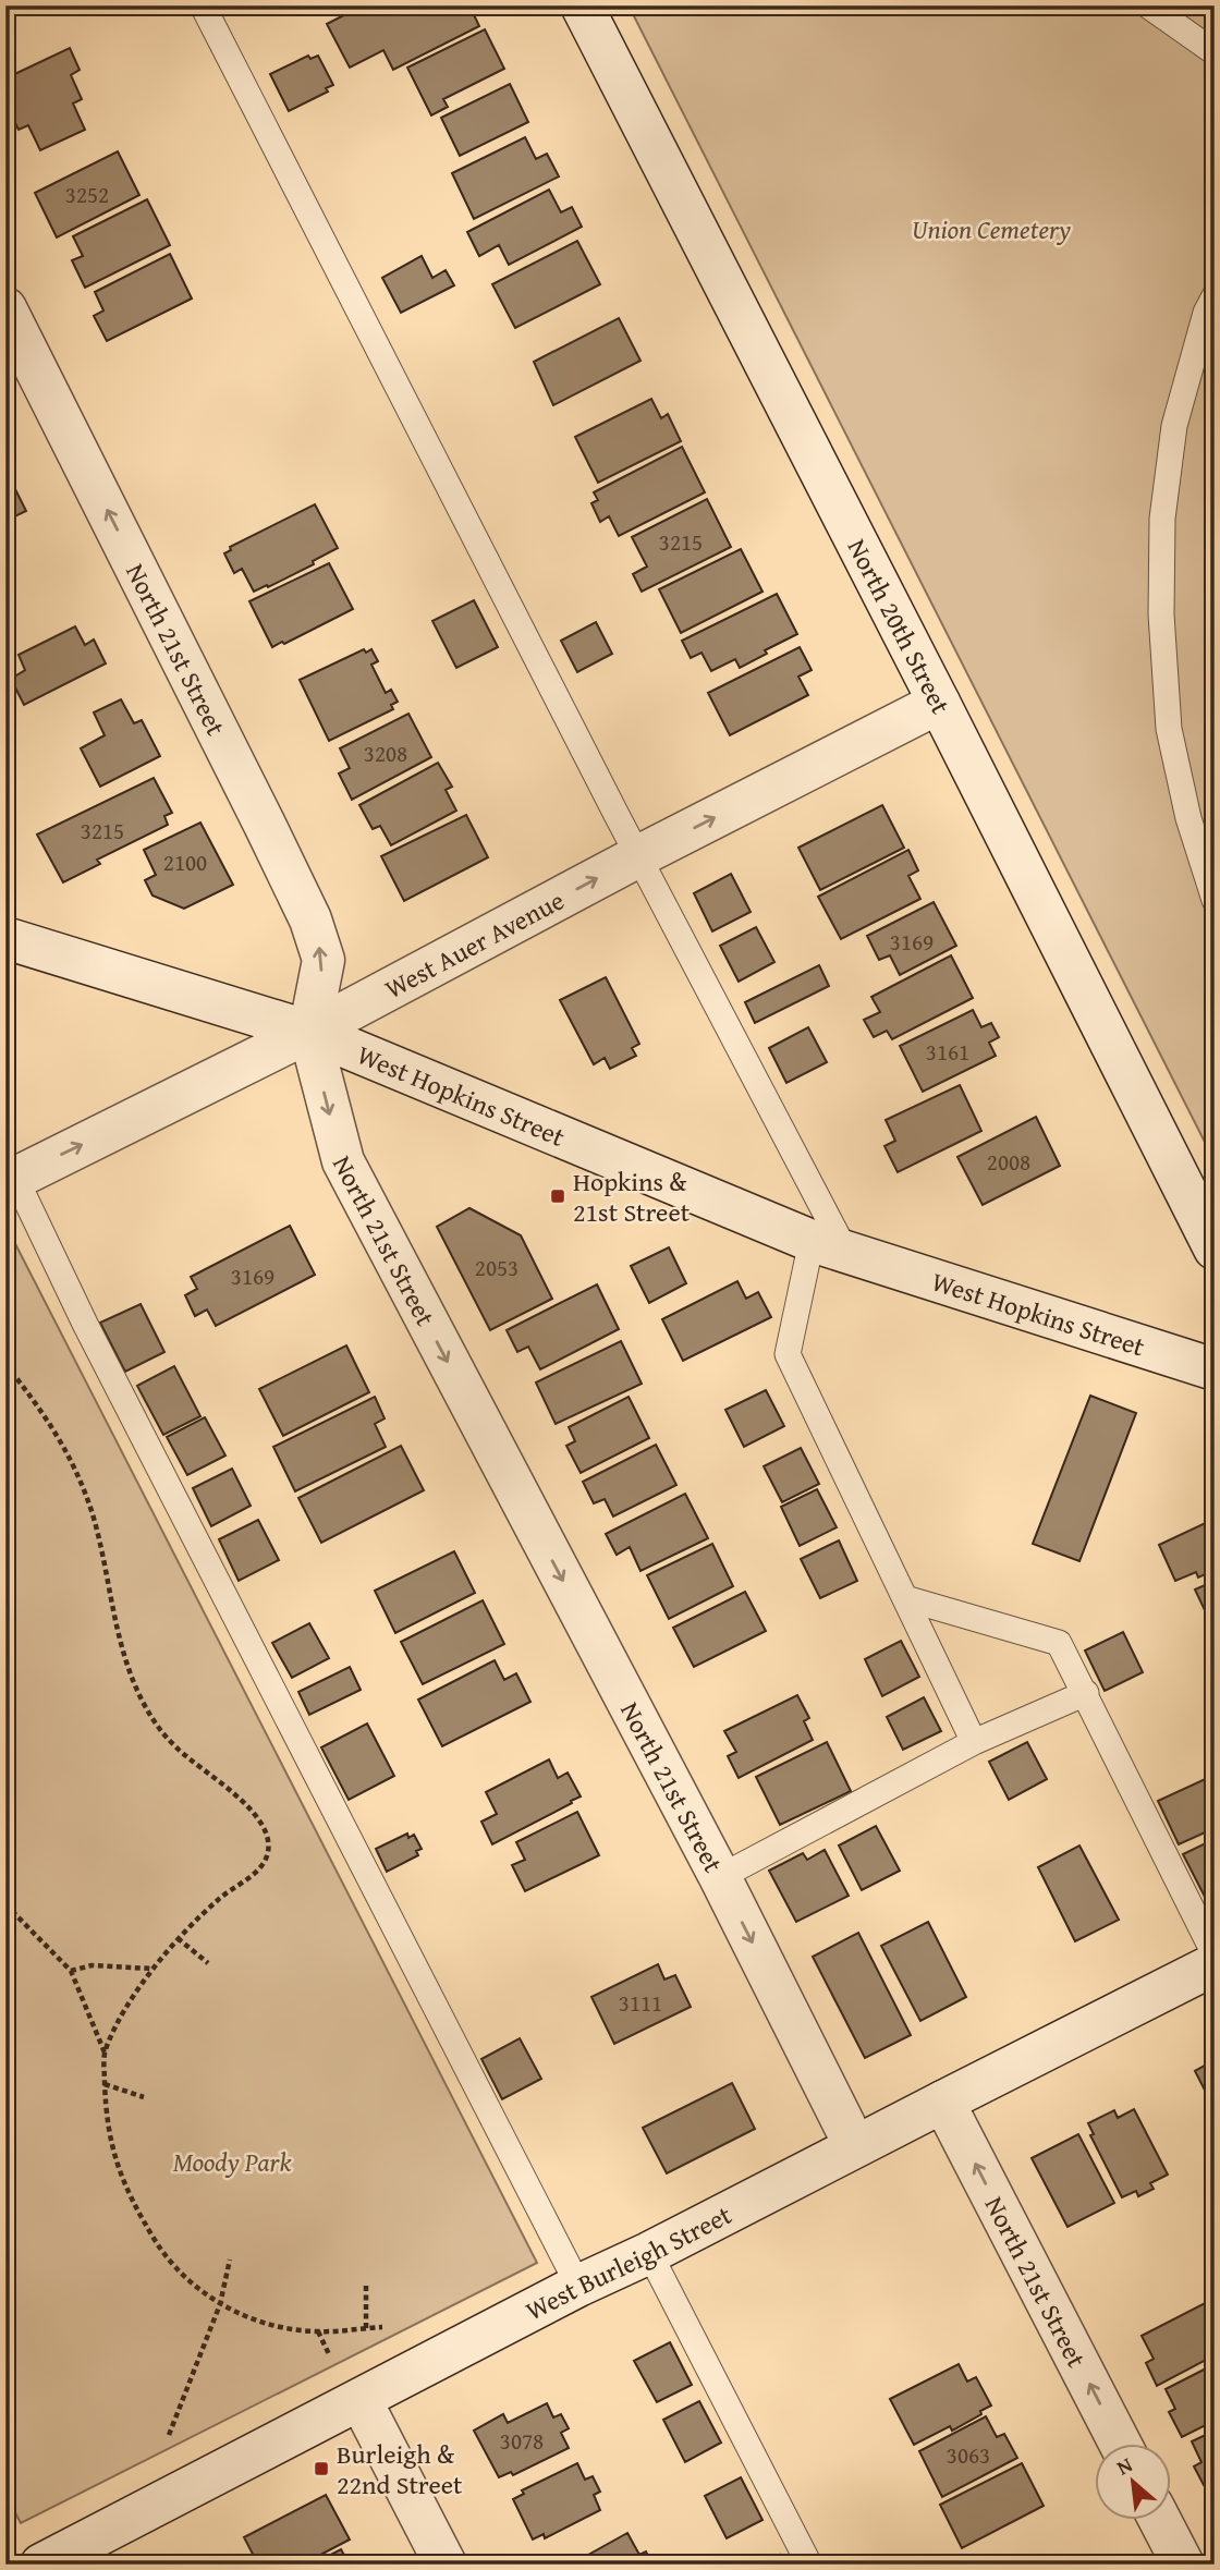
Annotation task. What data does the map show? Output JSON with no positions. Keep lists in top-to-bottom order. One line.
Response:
{"streets":{"main road":["North 20th Street","North 21st Street","West Auer Avenue","West Hopkins Street","West Burleigh Street"]},"crossings":[["North 20th Street","West Auer Avenue"],["North 21st Street","West Auer Avenue"],["North 21st Street","West Hopkins Street"],["North 21st Street","West Burleigh Street"],["West Auer Avenue","West Hopkins Street"]],"one_way":["West Auer Avenue"],"parks":["Union Cemetery","Moody Park"],"places":{"transit":["Hopkins & 21st Street","Burleigh & 22nd Street"]},"house_numbers":["3252","3215","3208","3215","2100","3169","3161","2008","2053","3169","3111","3078","3063"],"north":"top left"}
